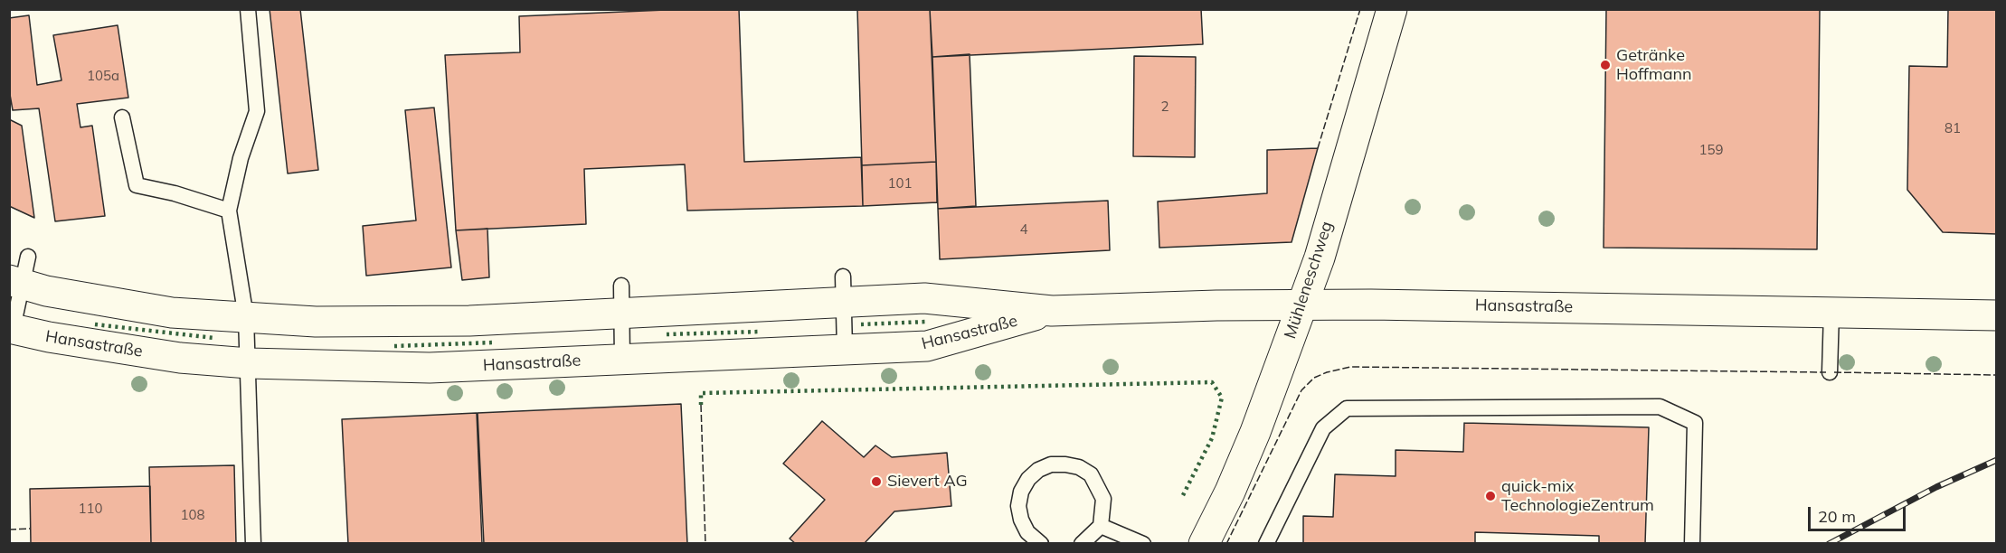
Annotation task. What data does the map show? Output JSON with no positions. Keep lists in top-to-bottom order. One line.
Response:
{"streets":{"main road":["Mühleneschweg","Hansastraße"]},"crossings":[["Mühleneschweg","Hansastraße"]],"places":["Getränke Hoffmann","Sievert AG","quick-mix TechnologieZentrum"],"house_numbers":["105a","2","81","159","101","4","110","108"],"scale_bar":"20 m"}
